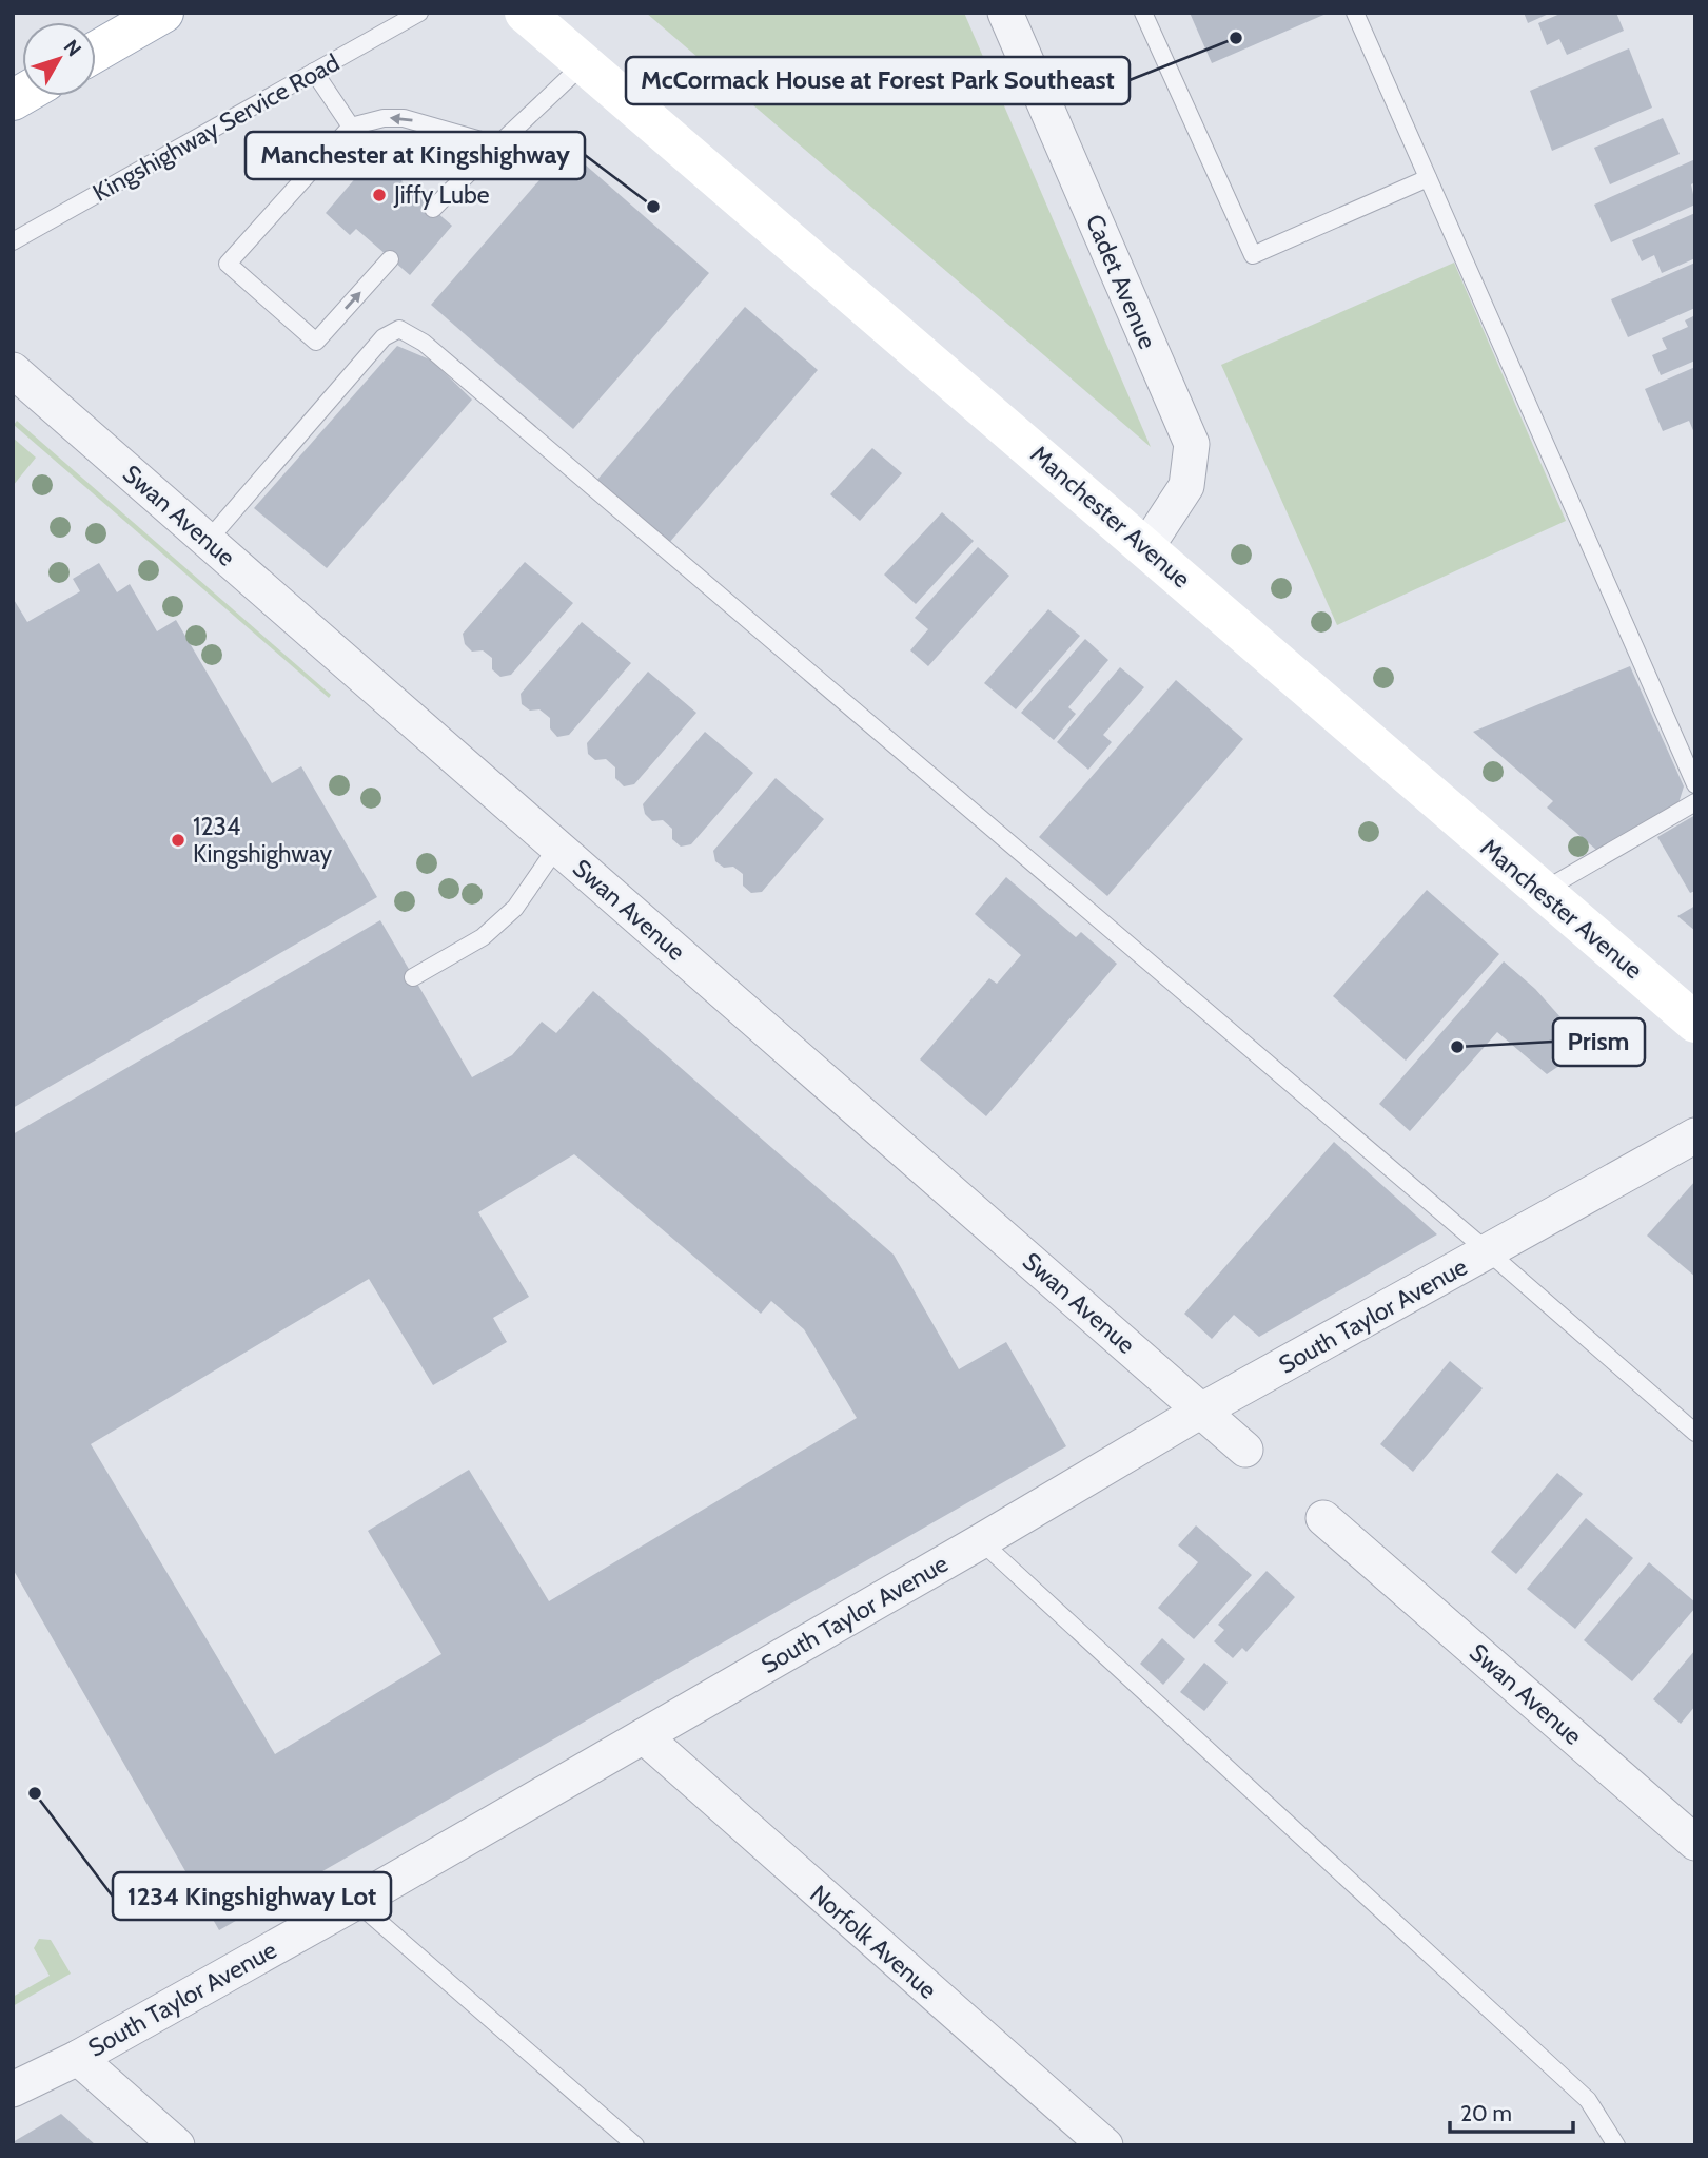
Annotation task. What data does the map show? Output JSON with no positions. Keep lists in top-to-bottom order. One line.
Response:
{"streets":{"main road":["Manchester Avenue"],"street":["Cadet Avenue","Swan Avenue","South Taylor Avenue","Norfolk Avenue"],"lane":["Kingshighway Service Road"]},"crossings":[["Cadet Avenue","Manchester Avenue"],["Swan Avenue","South Taylor Avenue"],["South Taylor Avenue","Norfolk Avenue"]],"places":["McCormack House at Forest Park Southeast","Jiffy Lube","Manchester at Kingshighway","1234 Kingshighway","Prism","1234 Kingshighway Lot"],"scale_bar":"20 m","north":"top right"}
